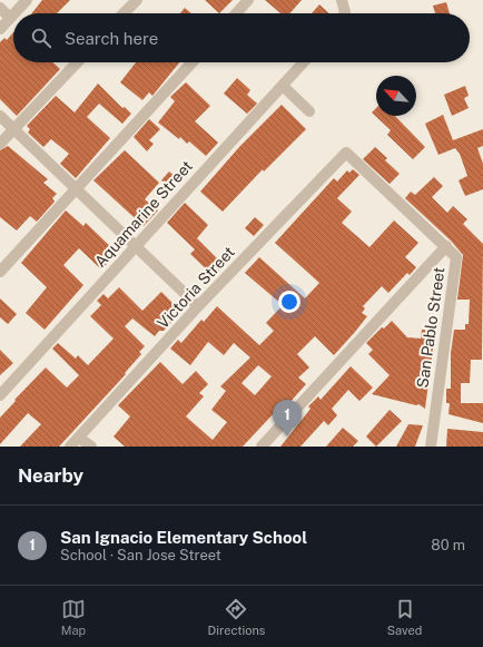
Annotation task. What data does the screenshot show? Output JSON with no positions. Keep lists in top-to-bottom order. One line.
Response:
{"streets":{"street":["Aquamarine Street","Victoria Street","San Pablo Street"]},"crossings":[["Victoria Street","San Pablo Street"]],"north":"top left","page":{"search":"Search here","pins":"1","heading":"Nearby","list":[{"mark":"1","name":"San Ignacio Elementary School","note":"School · San Jose Street","value":"80 m"}],"nav":["Map","Directions","Saved"]}}
